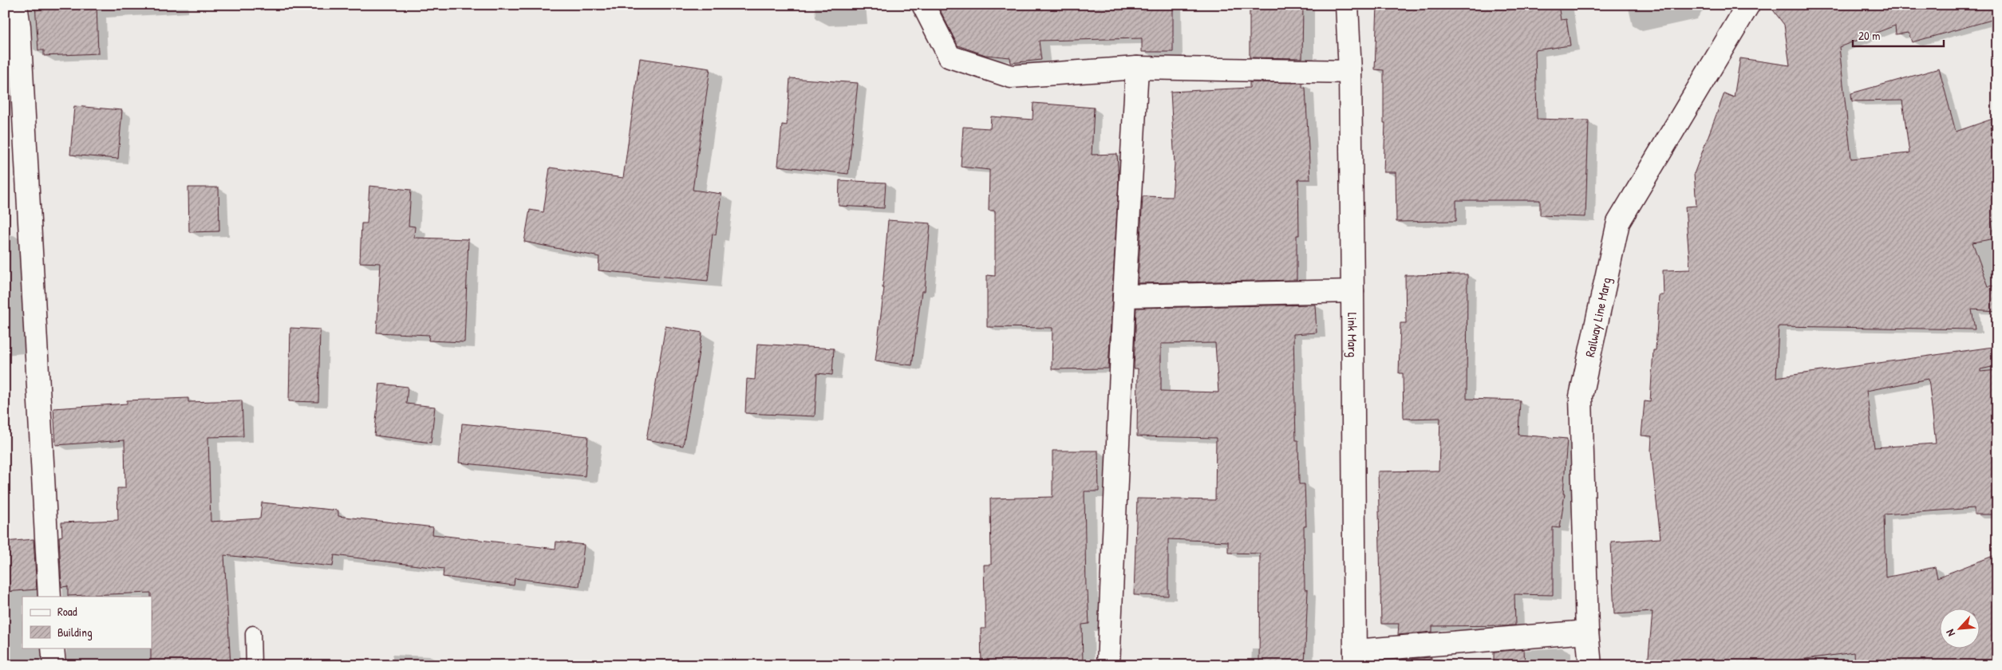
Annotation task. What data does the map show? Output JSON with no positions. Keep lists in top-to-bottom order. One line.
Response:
{"streets":{"street":["Railway Line Marg","Link Marg"]},"legend":["Road","Building"],"scale_bar":"20 m","north":"bottom left"}
